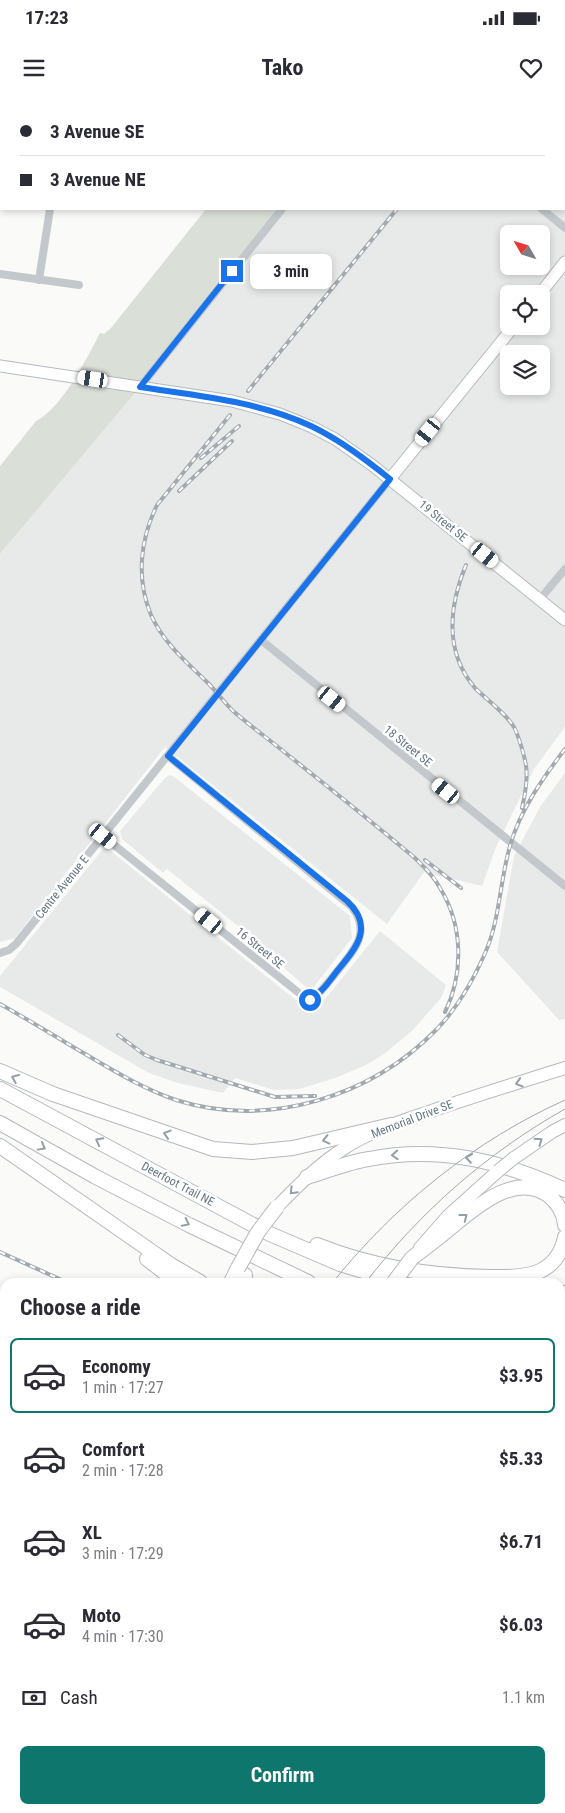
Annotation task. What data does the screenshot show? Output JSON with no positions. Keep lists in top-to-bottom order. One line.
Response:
{"streets":{"highway":["Memorial Drive SE","Deerfoot Trail NE"],"street":["19 Street SE","18 Street SE","Centre Avenue E","16 Street SE"]},"crossings":[["19 Street SE","Centre Avenue E"],["18 Street SE","Centre Avenue E"],["Centre Avenue E","16 Street SE"]],"north":"top left","page":{"status":"17:23","header":"Tako","banner":["3 Avenue SE","3 Avenue NE"],"bubble":"3 min","heading":"Choose a ride","list":[{"name":"Economy","note":"1 min · 17:27","value":"$3.95"},{"name":"Comfort","note":"2 min · 17:28","value":"$5.33"},{"name":"XL","note":"3 min · 17:29","value":"$6.71"},{"name":"Moto","note":"4 min · 17:30","value":"$6.03"}],"pay":["Cash","1.1 km"],"buttons":"Confirm"}}
